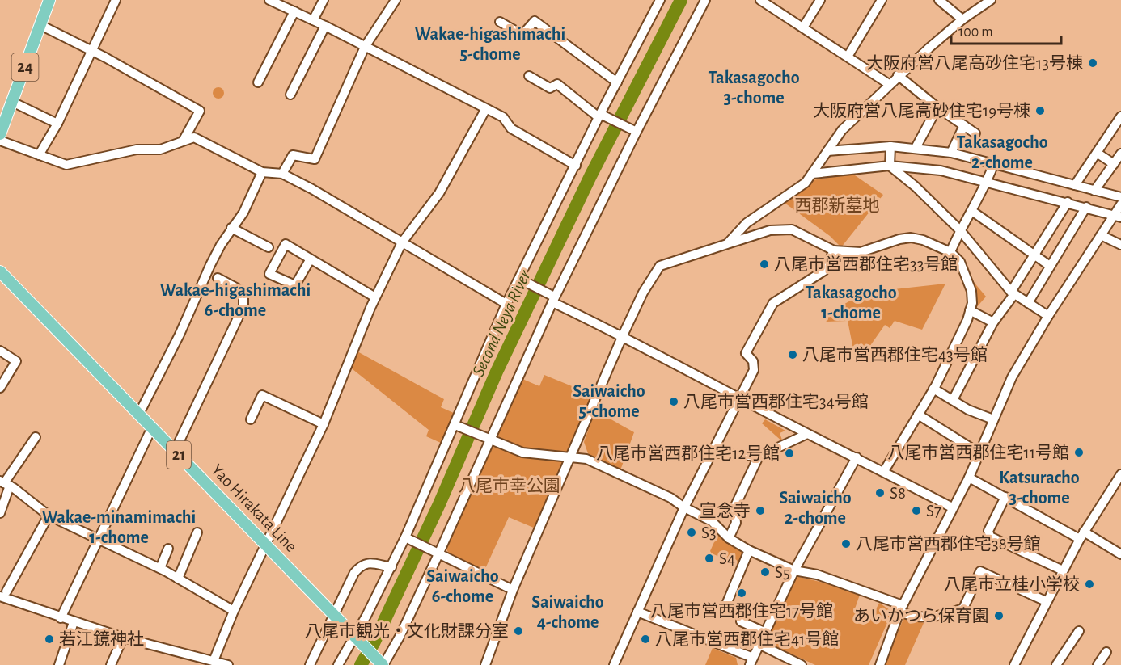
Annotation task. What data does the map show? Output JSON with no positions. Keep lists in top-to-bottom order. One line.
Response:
{"streets":{"main road":["24","21","Yao Hirakata Line"]},"districts":["Wakae-higashimachi 5-chome","Takasagocho 3-chome","Takasagocho 2-chome","Wakae-higashimachi 6-chome","Takasagocho 1-chome","Saiwaicho 5-chome","Katsuracho 3-chome","Saiwaicho 2-chome","Wakae-minamimachi 1-chome","Saiwaicho 6-chome","Saiwaicho 4-chome"],"water":["Second Neya River"],"parks":["西郡新墓地","八尾市幸公園"],"places":["大阪府営八尾高砂住宅13号棟","大阪府営八尾高砂住宅19号棟","八尾市営西郡住宅33号館","八尾市営西郡住宅43号館","八尾市営西郡住宅34号館","八尾市営西郡住宅11号館","八尾市営西郡住宅12号館","S8","宣念寺","S7","S3","八尾市営西郡住宅38号館","S4","S5","八尾市立桂小学校","八尾市営西郡住宅17号館","あいかつら保育園","八尾市観光・文化財課分室","若江鏡神社","八尾市営西郡住宅41号館"],"scale_bar":"100 m"}
